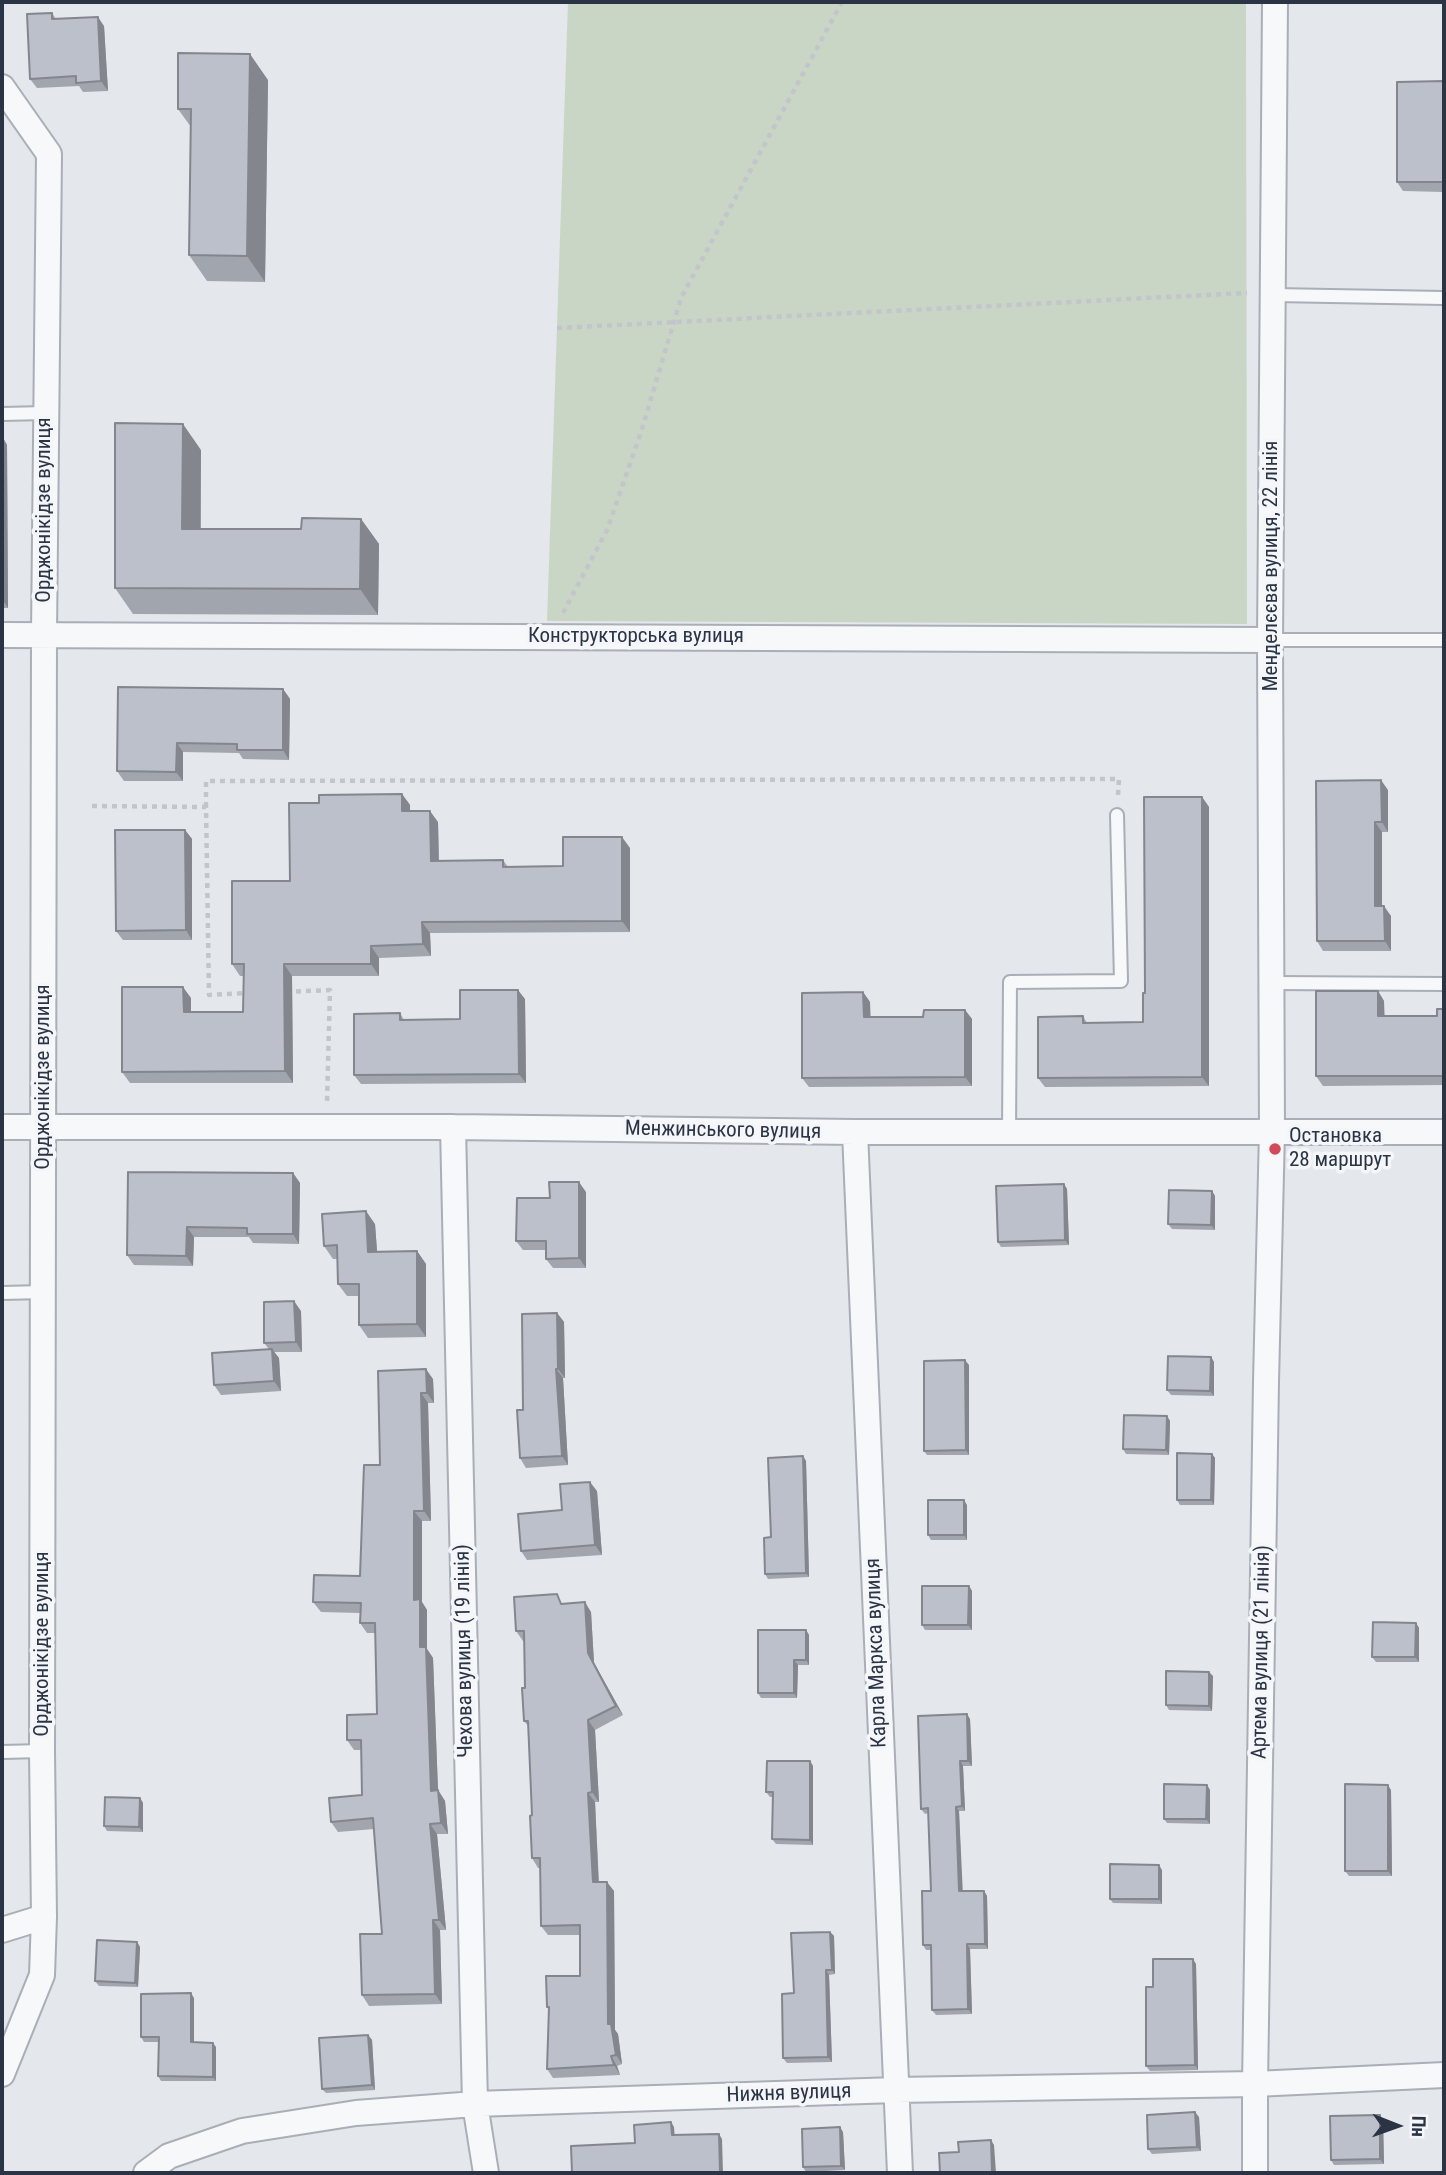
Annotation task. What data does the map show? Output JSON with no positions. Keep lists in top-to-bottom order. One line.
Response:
{"streets":{"street":["Орджонікідзе вулиця","Менделєєва вулиця, 22 лінія","Конструкторська вулиця","Менжинського вулиця","Чехова вулиця (19 лiнiя)","Артема вулиця (21 лiнiя)","Карла Маркса вулиця","Нижня вулиця"]},"crossings":[["Орджонікідзе вулиця","Конструкторська вулиця"],["Орджонікідзе вулиця","Менжинського вулиця"],["Менделєєва вулиця, 22 лінія","Конструкторська вулиця"],["Менделєєва вулиця, 22 лінія","Менжинського вулиця"],["Менделєєва вулиця, 22 лінія","Артема вулиця (21 лiнiя)"],["Менжинського вулиця","Чехова вулиця (19 лiнiя)"],["Менжинського вулиця","Артема вулиця (21 лiнiя)"],["Менжинського вулиця","Карла Маркса вулиця"],["Чехова вулиця (19 лiнiя)","Нижня вулиця"],["Артема вулиця (21 лiнiя)","Нижня вулиця"],["Карла Маркса вулиця","Нижня вулиця"]],"places":["Остановка 28 маршрут"],"north":"right"}
